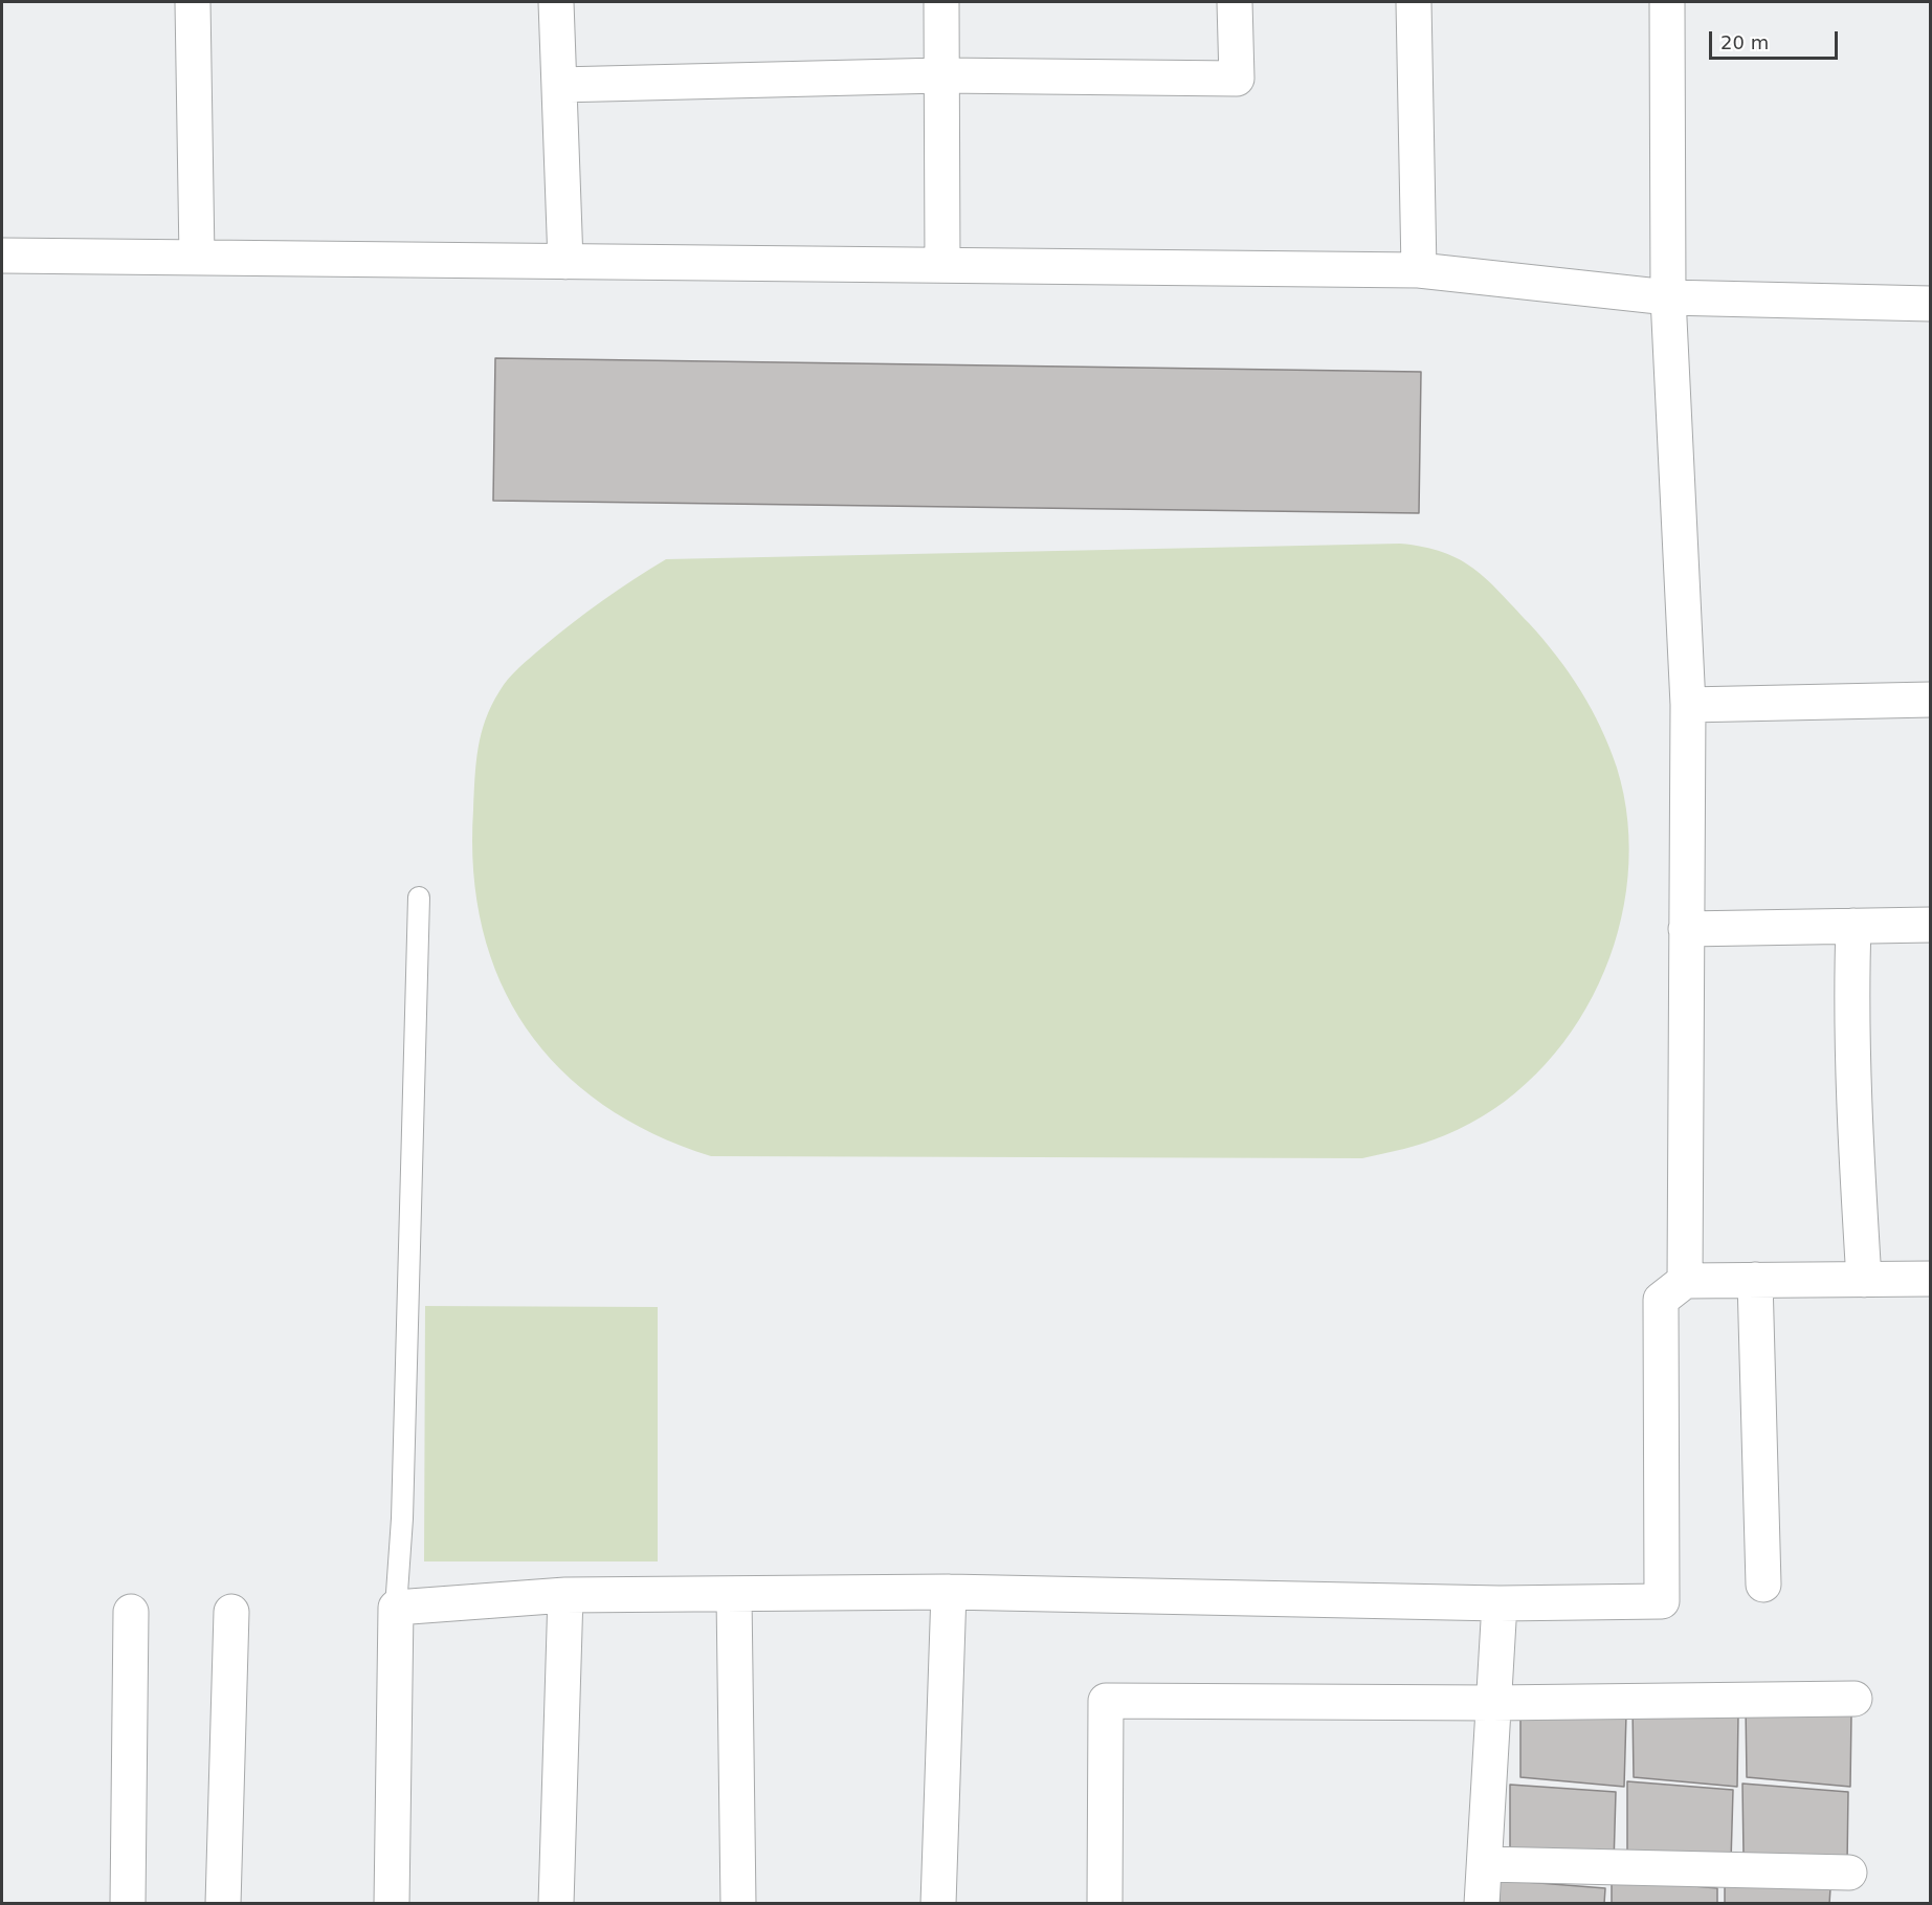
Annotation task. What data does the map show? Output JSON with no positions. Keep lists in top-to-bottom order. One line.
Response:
{"scale_bar":"20 m"}
